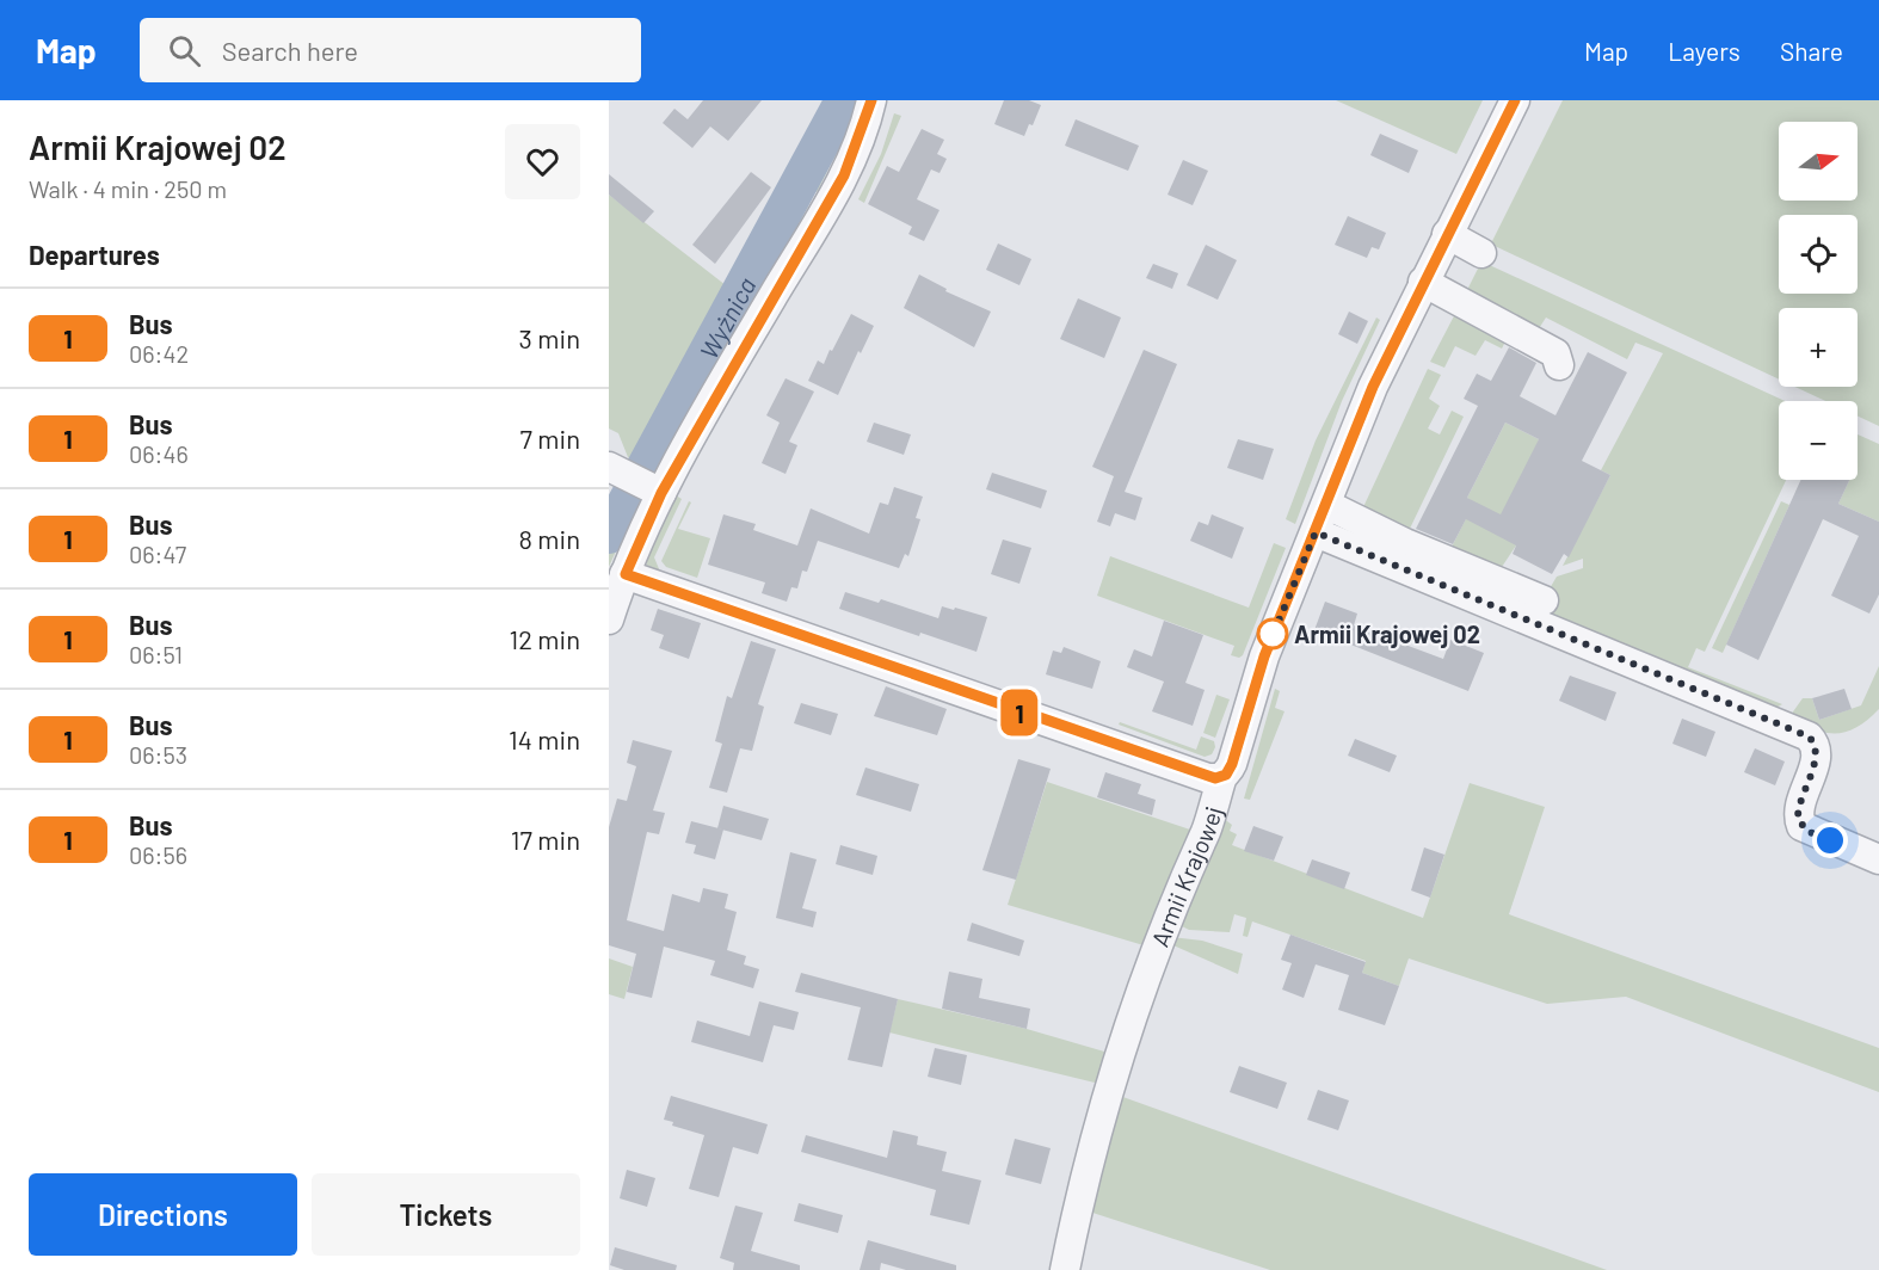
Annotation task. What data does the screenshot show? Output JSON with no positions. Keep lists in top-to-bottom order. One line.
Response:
{"streets":{"street":["Armii Krajowej"]},"water":["Wyżnica"],"places":["Armii Krajowej 02"],"lines":["bus line 1"],"north":"right","page":{"header":"Map","search":"Search here","nav":["Map","Layers","Share"],"heading":[["Armii Krajowej 02","Walk · 4 min · 250 m"],"Departures"],"on_map":"1","map_buttons":["+","−"],"list":[{"mark":"1","name":"Bus","note":"06:42","value":"3 min"},{"mark":"1","name":"Bus","note":"06:46","value":"7 min"},{"mark":"1","name":"Bus","note":"06:47","value":"8 min"},{"mark":"1","name":"Bus","note":"06:51","value":"12 min"},{"mark":"1","name":"Bus","note":"06:53","value":"14 min"},{"mark":"1","name":"Bus","note":"06:56","value":"17 min"}],"buttons":["Directions","Tickets"]}}
